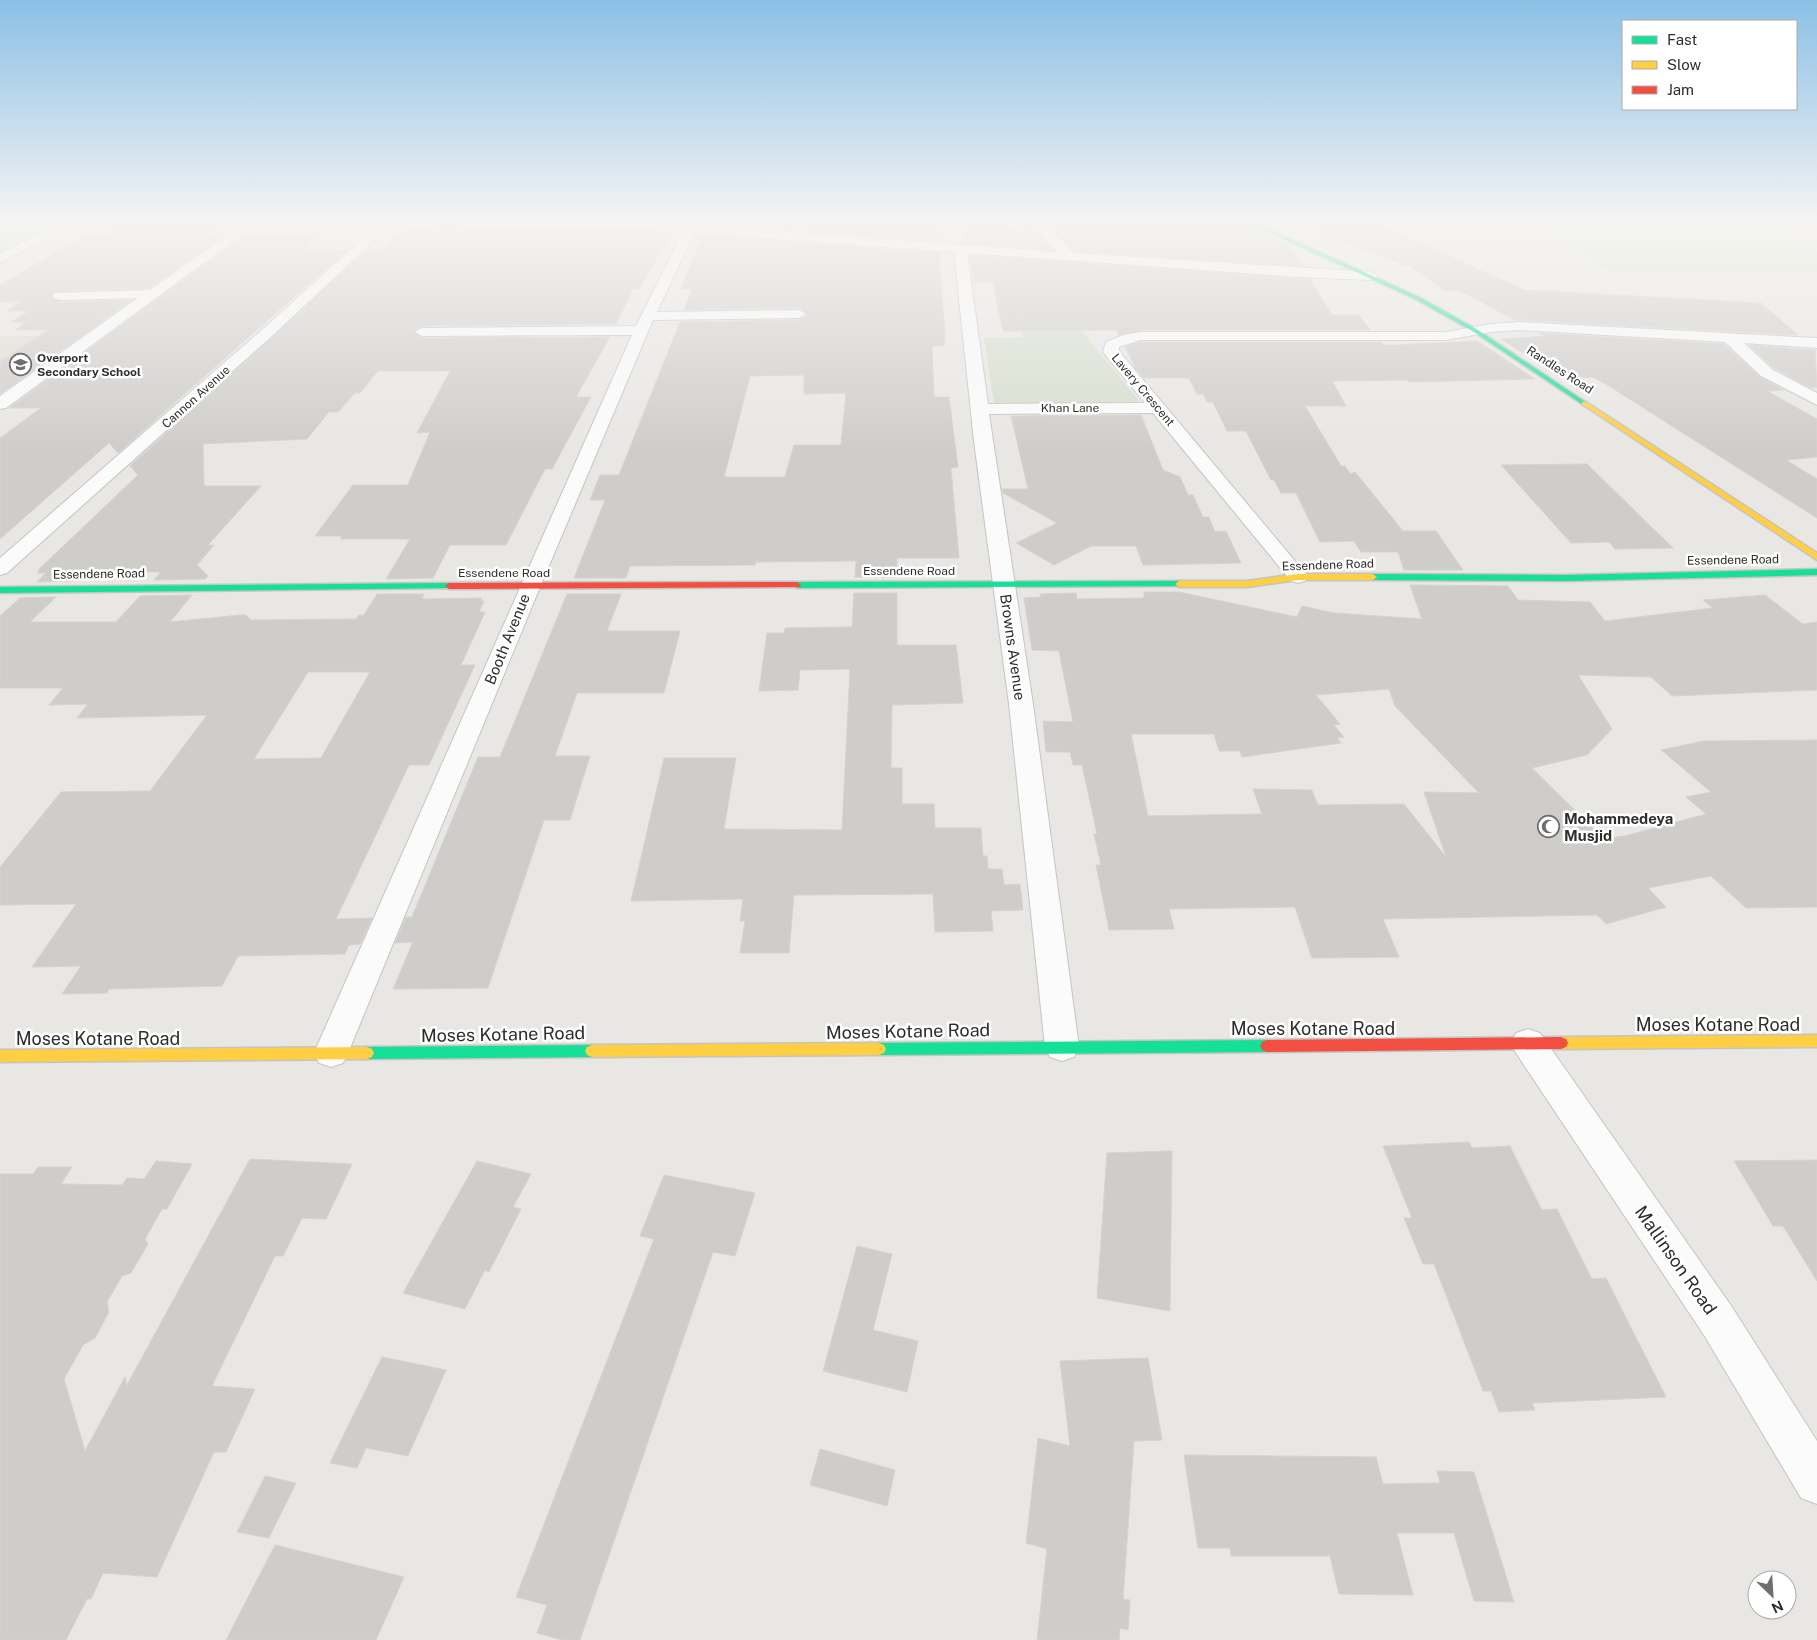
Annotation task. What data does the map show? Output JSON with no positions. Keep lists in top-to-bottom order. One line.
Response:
{"streets":{"street":["Randles Road","Lavery Crescent","Cannon Avenue","Khan Lane","Essendene Road","Booth Avenue","Browns Avenue","Moses Kotane Road","Mallinson Road"]},"crossings":[["Randles Road","Lavery Crescent"],["Lavery Crescent","Khan Lane"],["Lavery Crescent","Essendene Road"],["Khan Lane","Browns Avenue"],["Essendene Road","Booth Avenue"],["Essendene Road","Browns Avenue"],["Booth Avenue","Moses Kotane Road"],["Browns Avenue","Moses Kotane Road"],["Moses Kotane Road","Mallinson Road"]],"places":{"school or university":["Overport Secondary School"],"mosque":["Mohammedeya Musjid"]},"legend":["Fast","Slow","Jam"],"north":"bottom right"}
